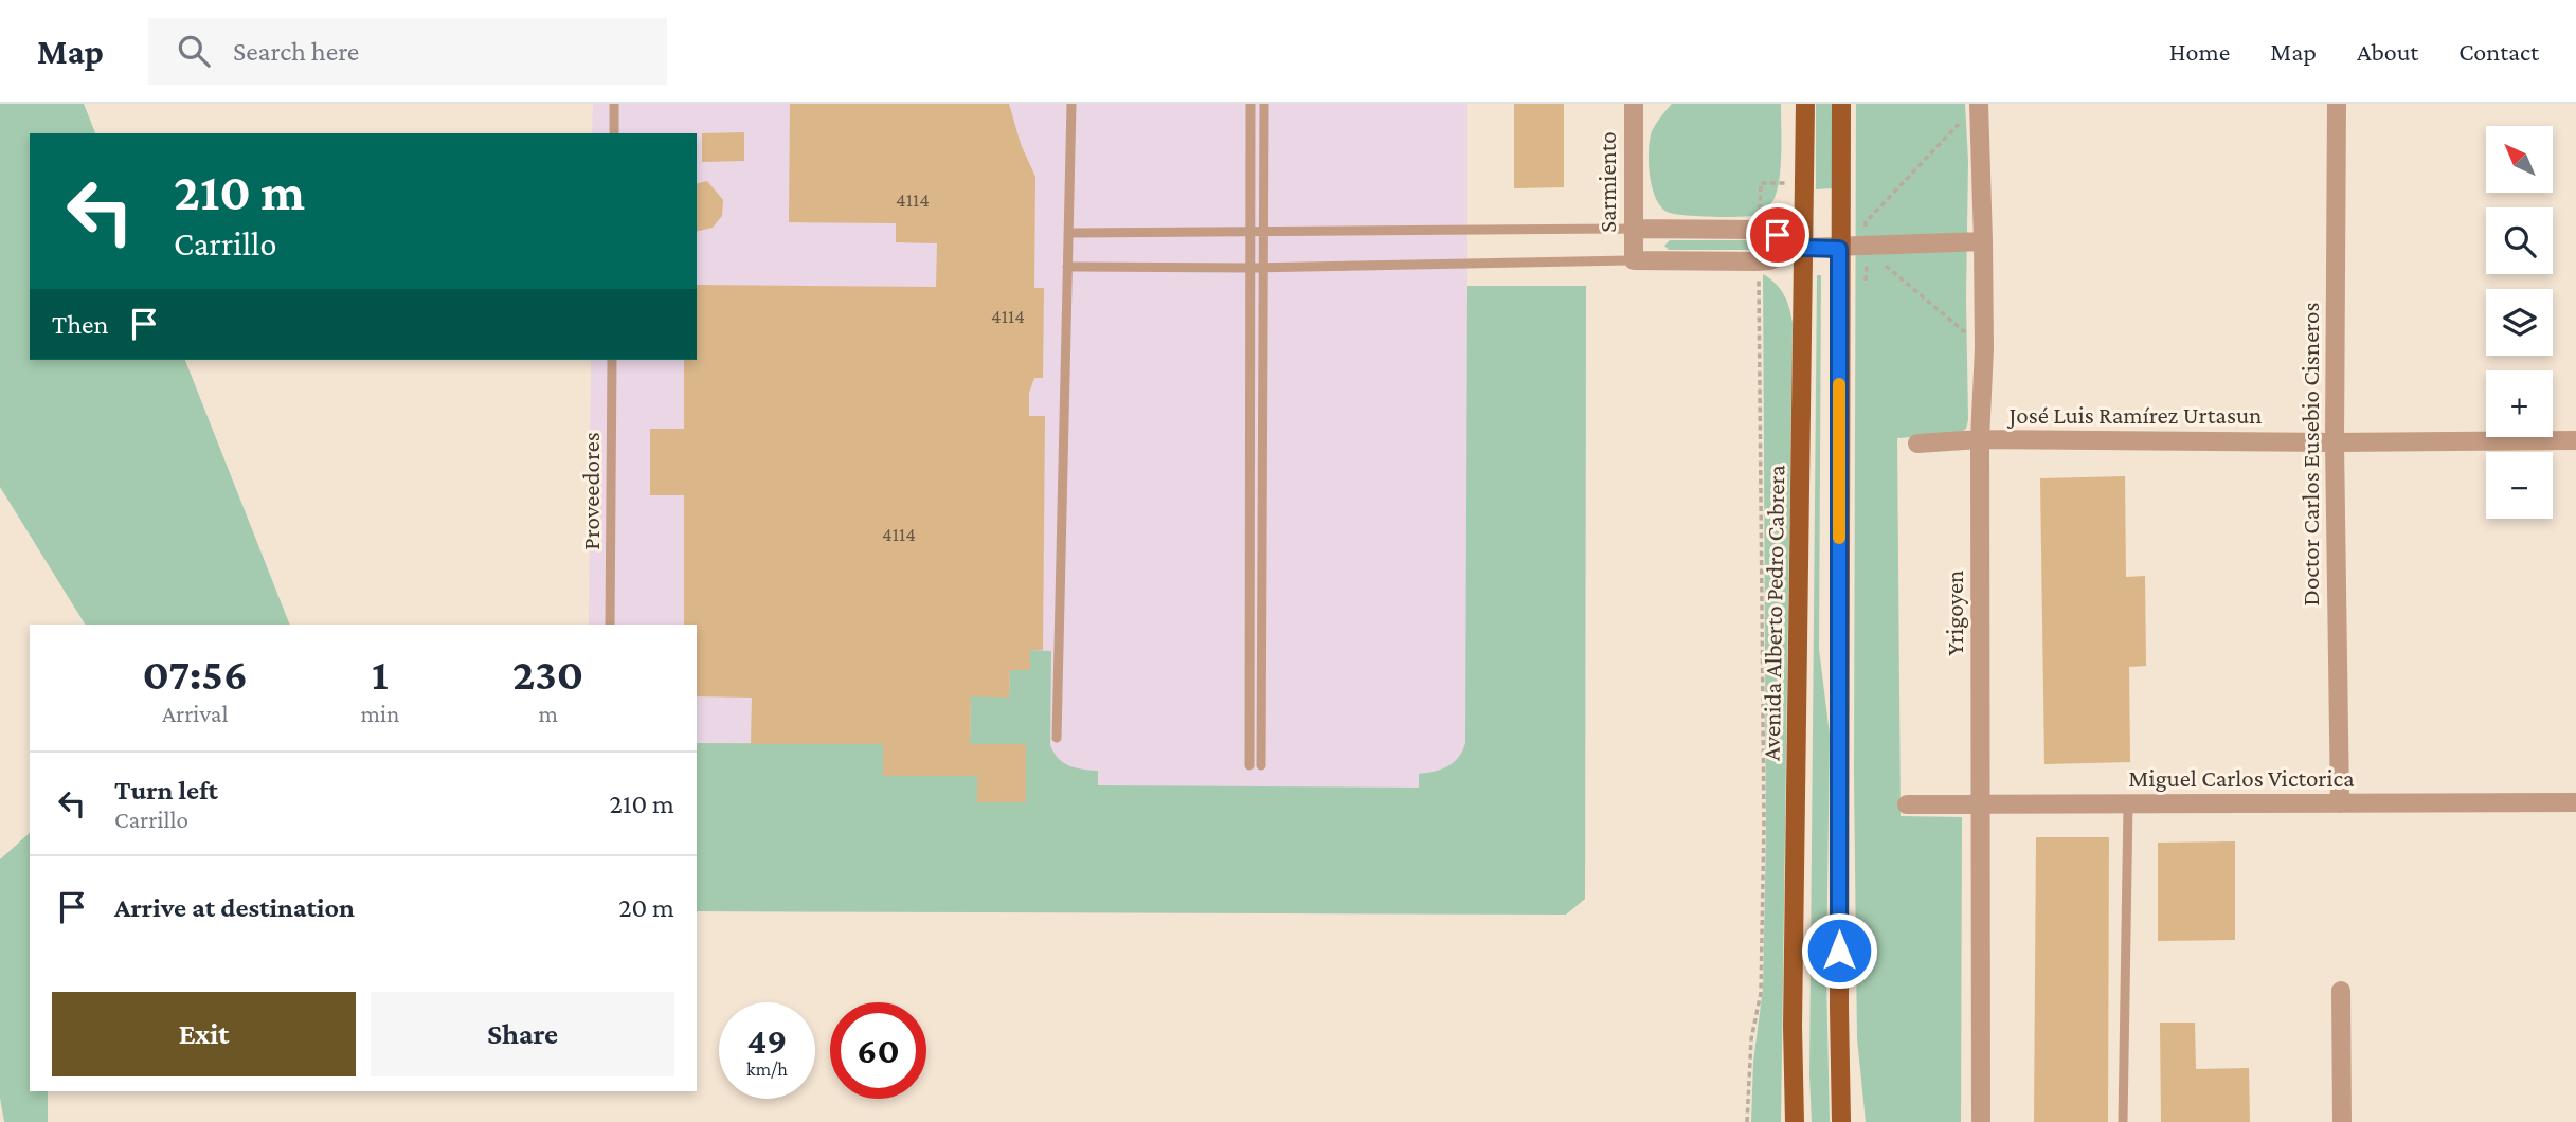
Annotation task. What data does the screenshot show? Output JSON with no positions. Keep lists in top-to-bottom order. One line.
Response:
{"streets":{"main road":["Avenida Alberto Pedro Cabrera"],"street":["Sarmiento","José Luis Ramírez Urtasun","Doctor Carlos Eusebio Cisneros","Yrigoyen","Miguel Carlos Victorica"],"lane":["Proveedores"]},"crossings":[["José Luis Ramírez Urtasun","Doctor Carlos Eusebio Cisneros"],["José Luis Ramírez Urtasun","Yrigoyen"],["Doctor Carlos Eusebio Cisneros","Miguel Carlos Victorica"],["Yrigoyen","Miguel Carlos Victorica"]],"house_numbers":["4114","4114","4114"],"north":"top left","page":{"header":"Map","search":"Search here","nav":["Home","Map","About","Contact"],"map_buttons":["+","−"],"turn":["210 m","Carrillo"],"then":"Then","eta":["07:56","Arrival","1","min","230","m"],"list":[{"name":"Turn left","note":"Carrillo","value":"210 m"},{"name":"Arrive at destination","value":"20 m"}],"buttons":["Exit","Share"],"speed":"49 km/h","limit":"60"}}
